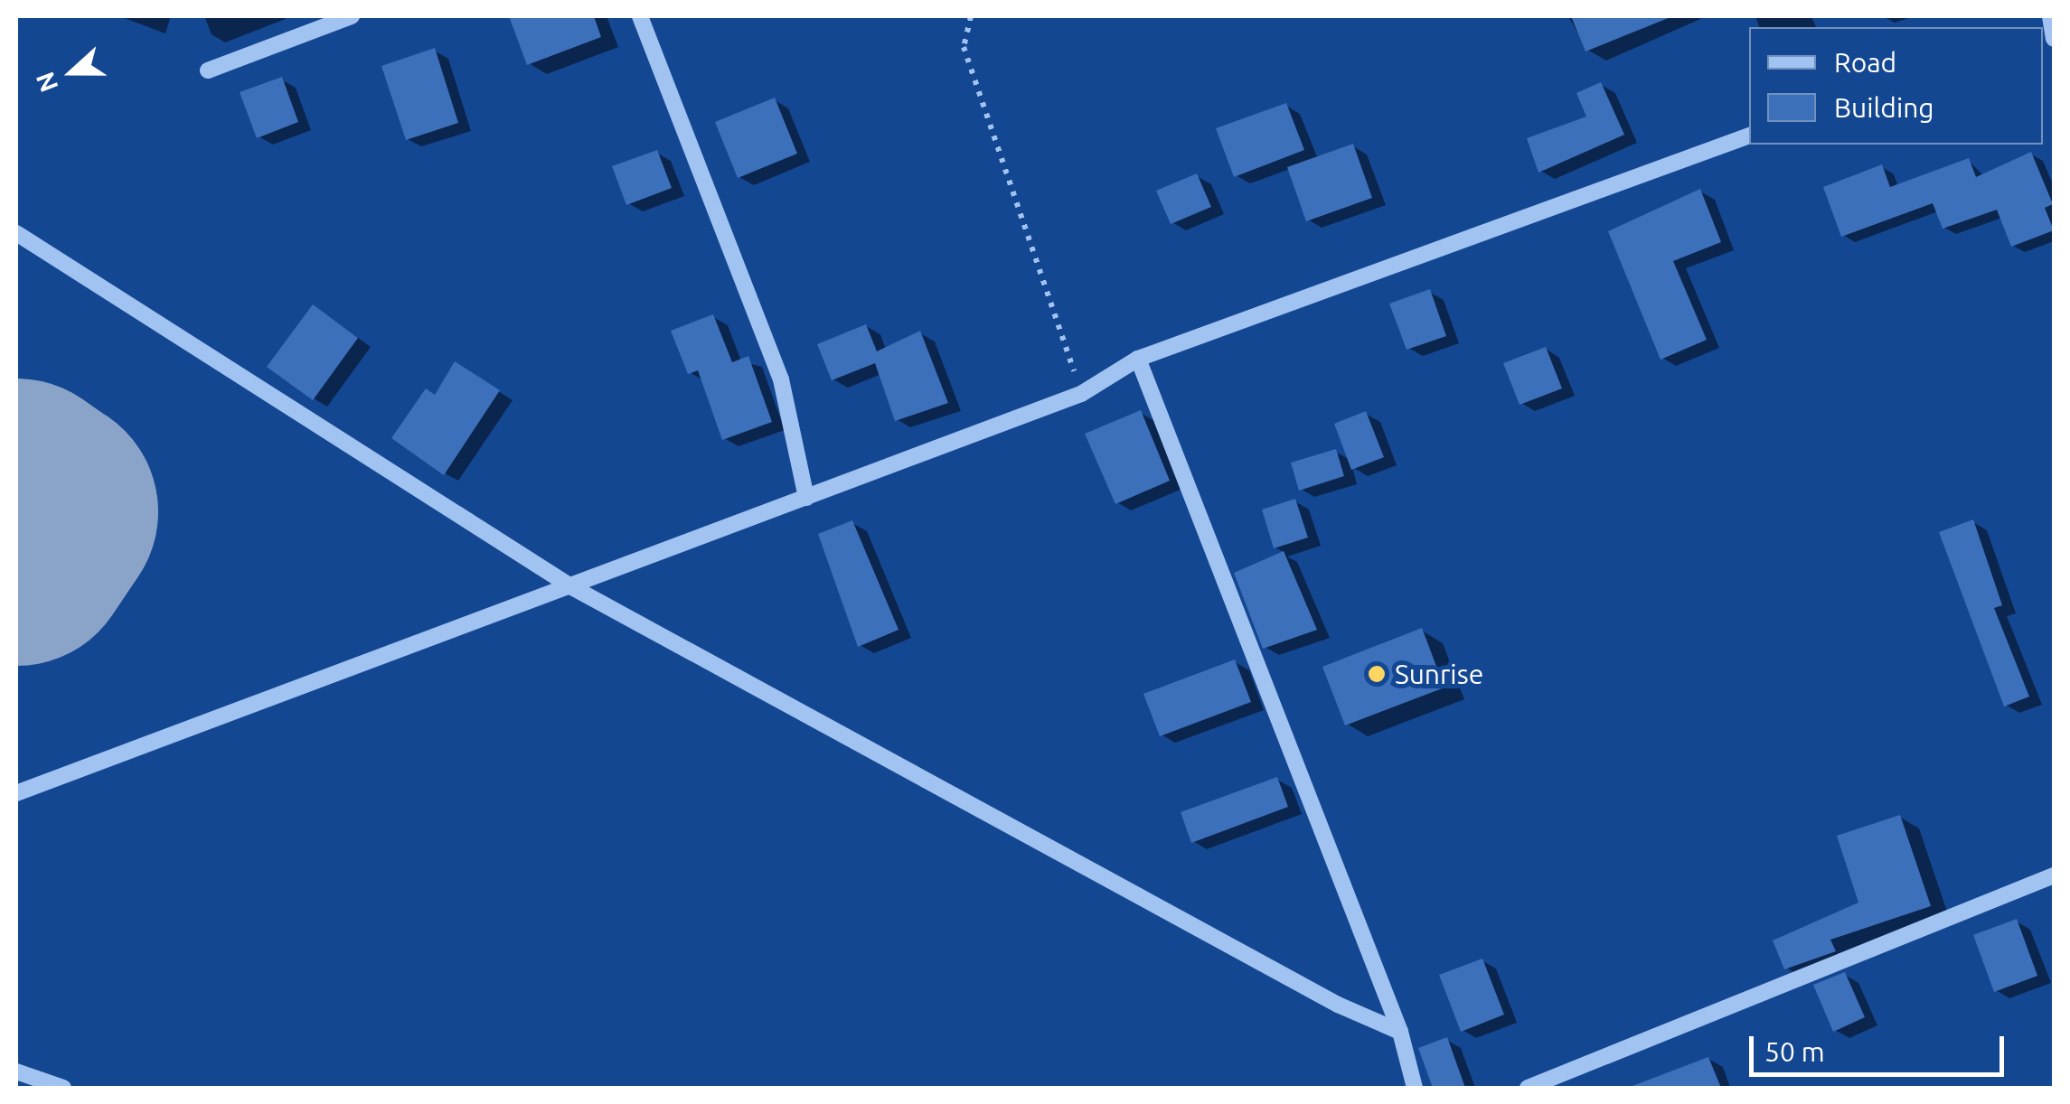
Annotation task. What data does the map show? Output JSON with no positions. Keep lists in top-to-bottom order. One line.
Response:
{"places":["Sunrise"],"legend":["Road","Building"],"scale_bar":"50 m","north":"left"}
